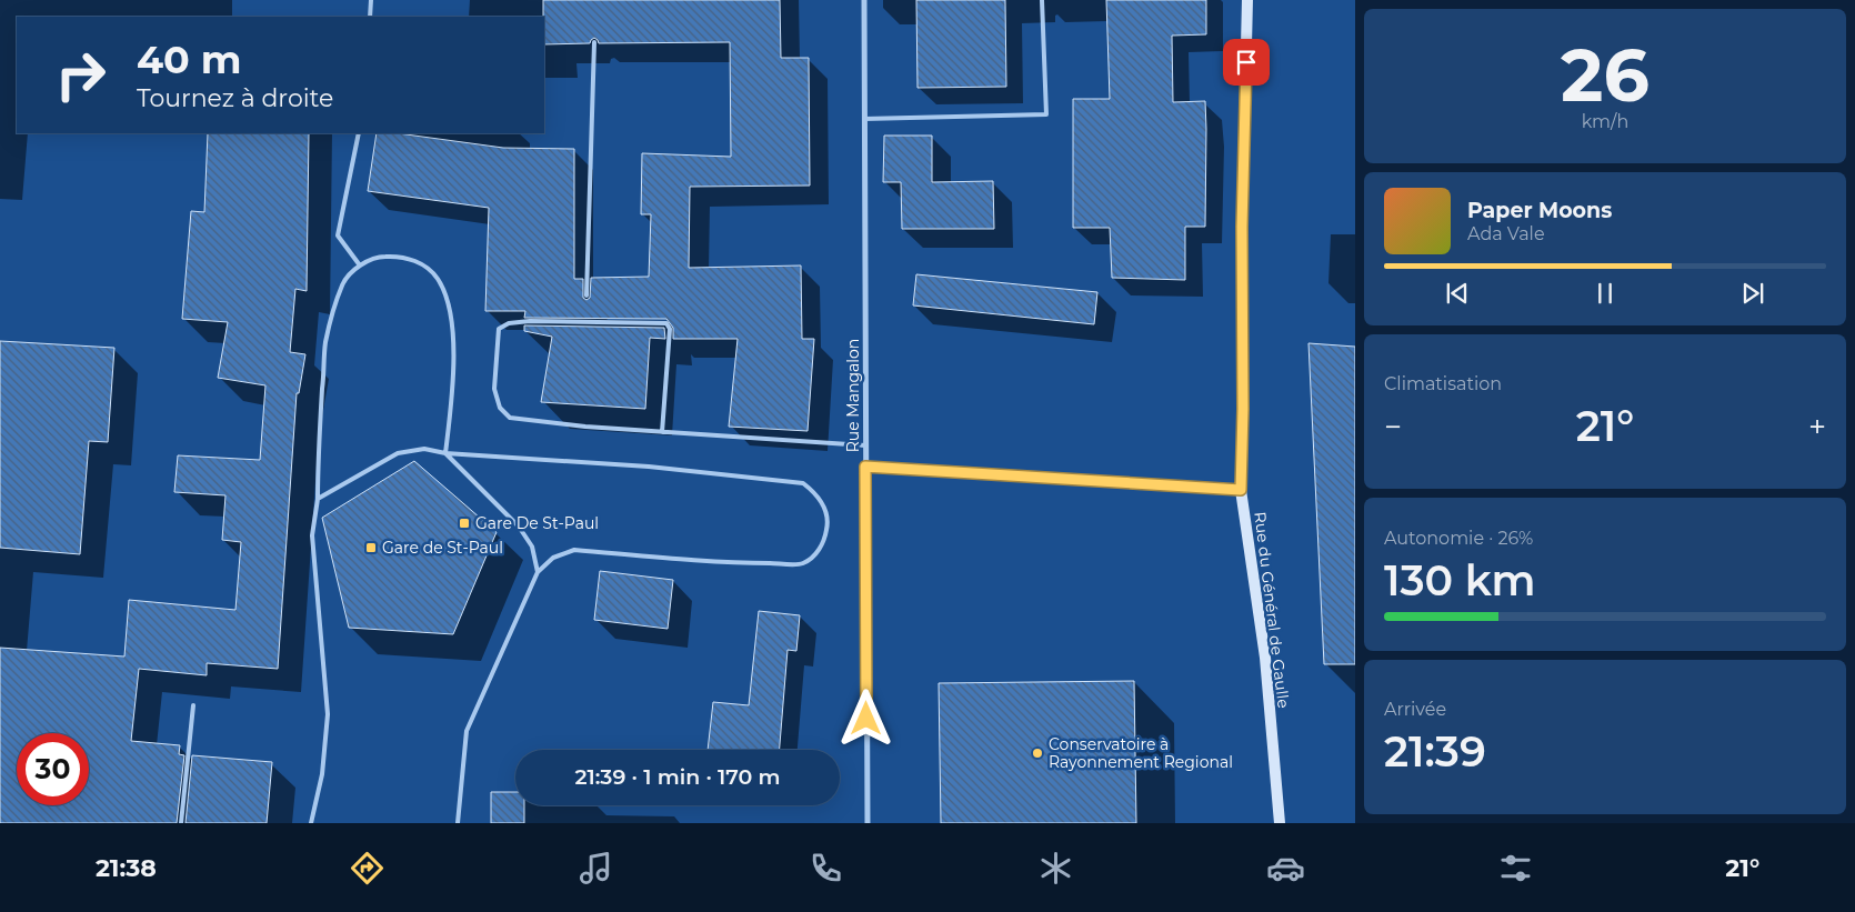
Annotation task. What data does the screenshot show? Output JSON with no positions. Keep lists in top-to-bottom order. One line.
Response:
{"streets":{"main road":["Rue du Général de Gaulle"],"street":["Rue Mangalon"]},"places":{"transit":["Gare De St-Paul","Gare de St-Paul"],"other":["Conservatoire à Rayonnement Regional"]},"page":{"tile":[["26","km/h"],"Climatisation",["Autonomie · 26%","130 km"],["Arrivée","21:39"]],"turn":["40 m","Tournez à droite"],"song":["Paper Moons","Ada Vale"],"heat":["−","21°","+"],"limit":"30","trip":"21:39 · 1 min · 170 m","tabs":["21:38","21°"]}}
